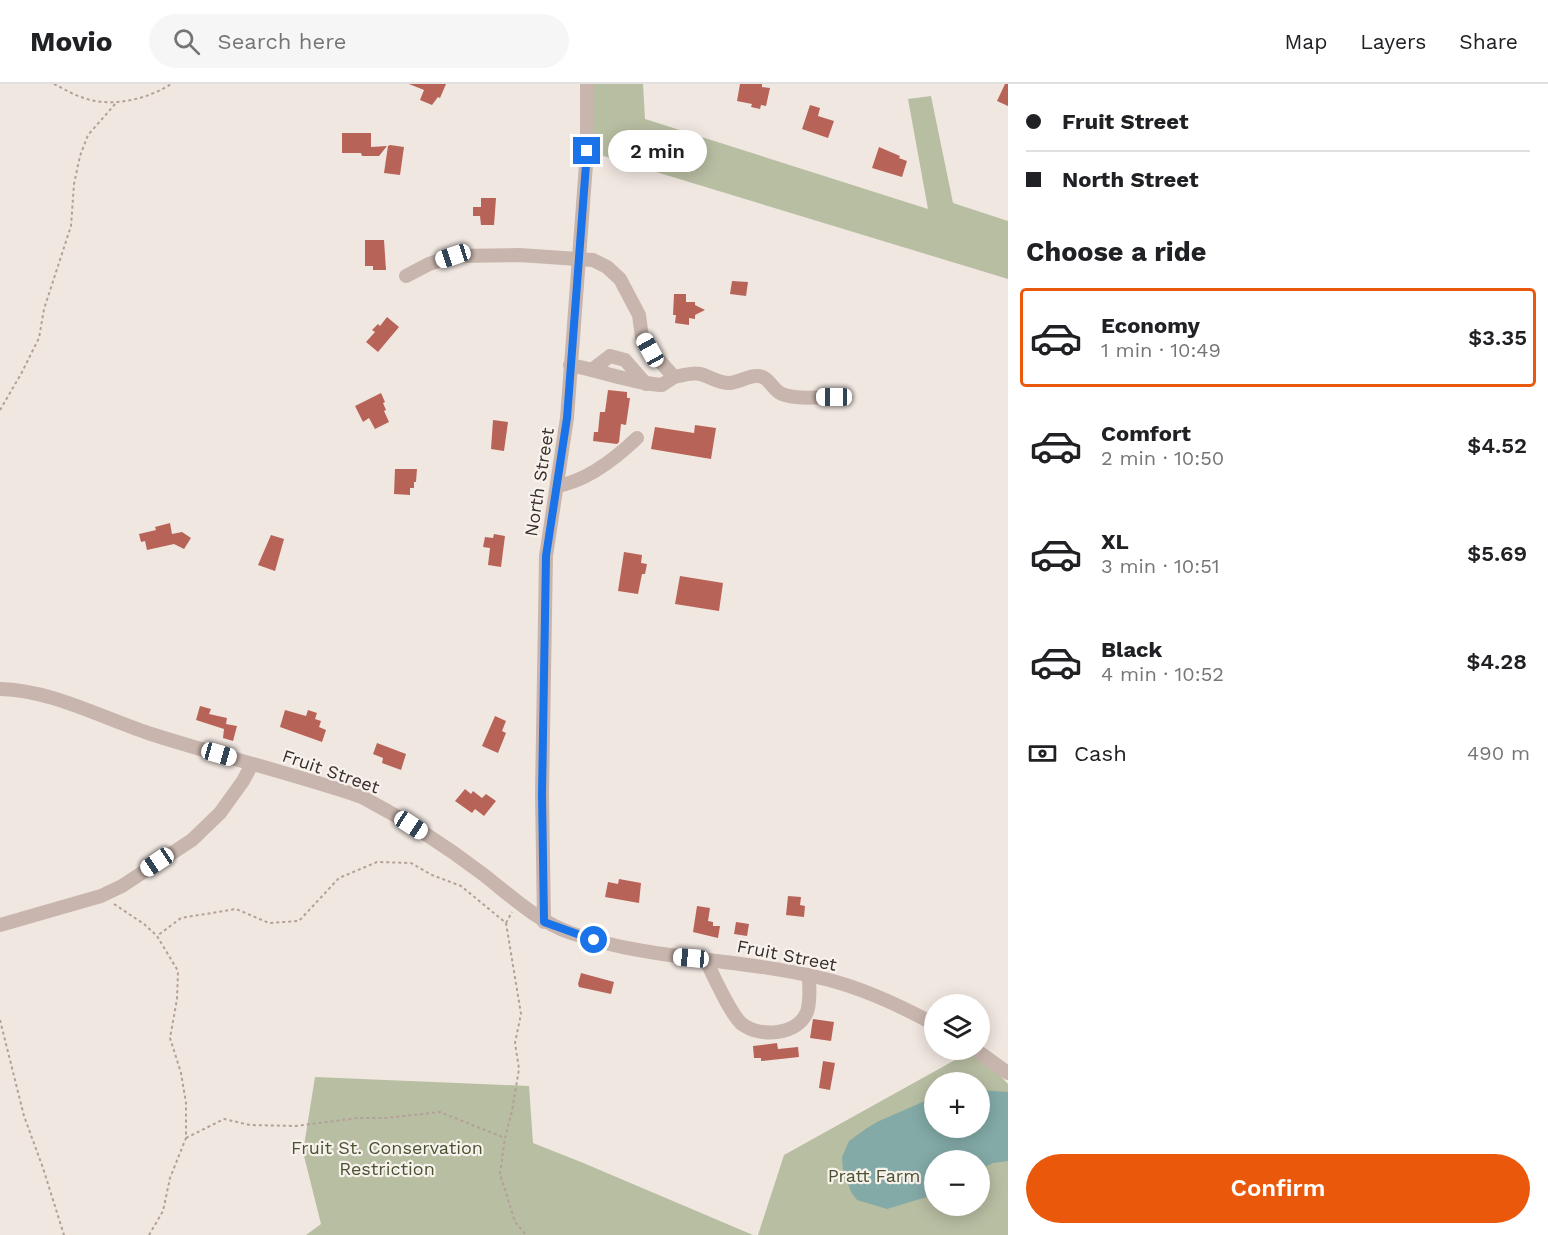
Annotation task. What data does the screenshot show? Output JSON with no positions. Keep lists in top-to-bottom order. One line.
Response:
{"streets":{"street":["North Street","Fruit Street"]},"crossings":[["North Street","Fruit Street"]],"parks":["Fruit St. Conservation Restriction","Pratt Farm"],"page":{"header":"Movio","search":"Search here","nav":["Map","Layers","Share"],"banner":["Fruit Street","North Street"],"bubble":"2 min","heading":"Choose a ride","list":[{"name":"Economy","note":"1 min · 10:49","value":"$3.35"},{"name":"Comfort","note":"2 min · 10:50","value":"$4.52"},{"name":"XL","note":"3 min · 10:51","value":"$5.69"},{"name":"Black","note":"4 min · 10:52","value":"$4.28"}],"pay":["Cash","490 m"],"map_buttons":["+","−"],"buttons":"Confirm"}}
